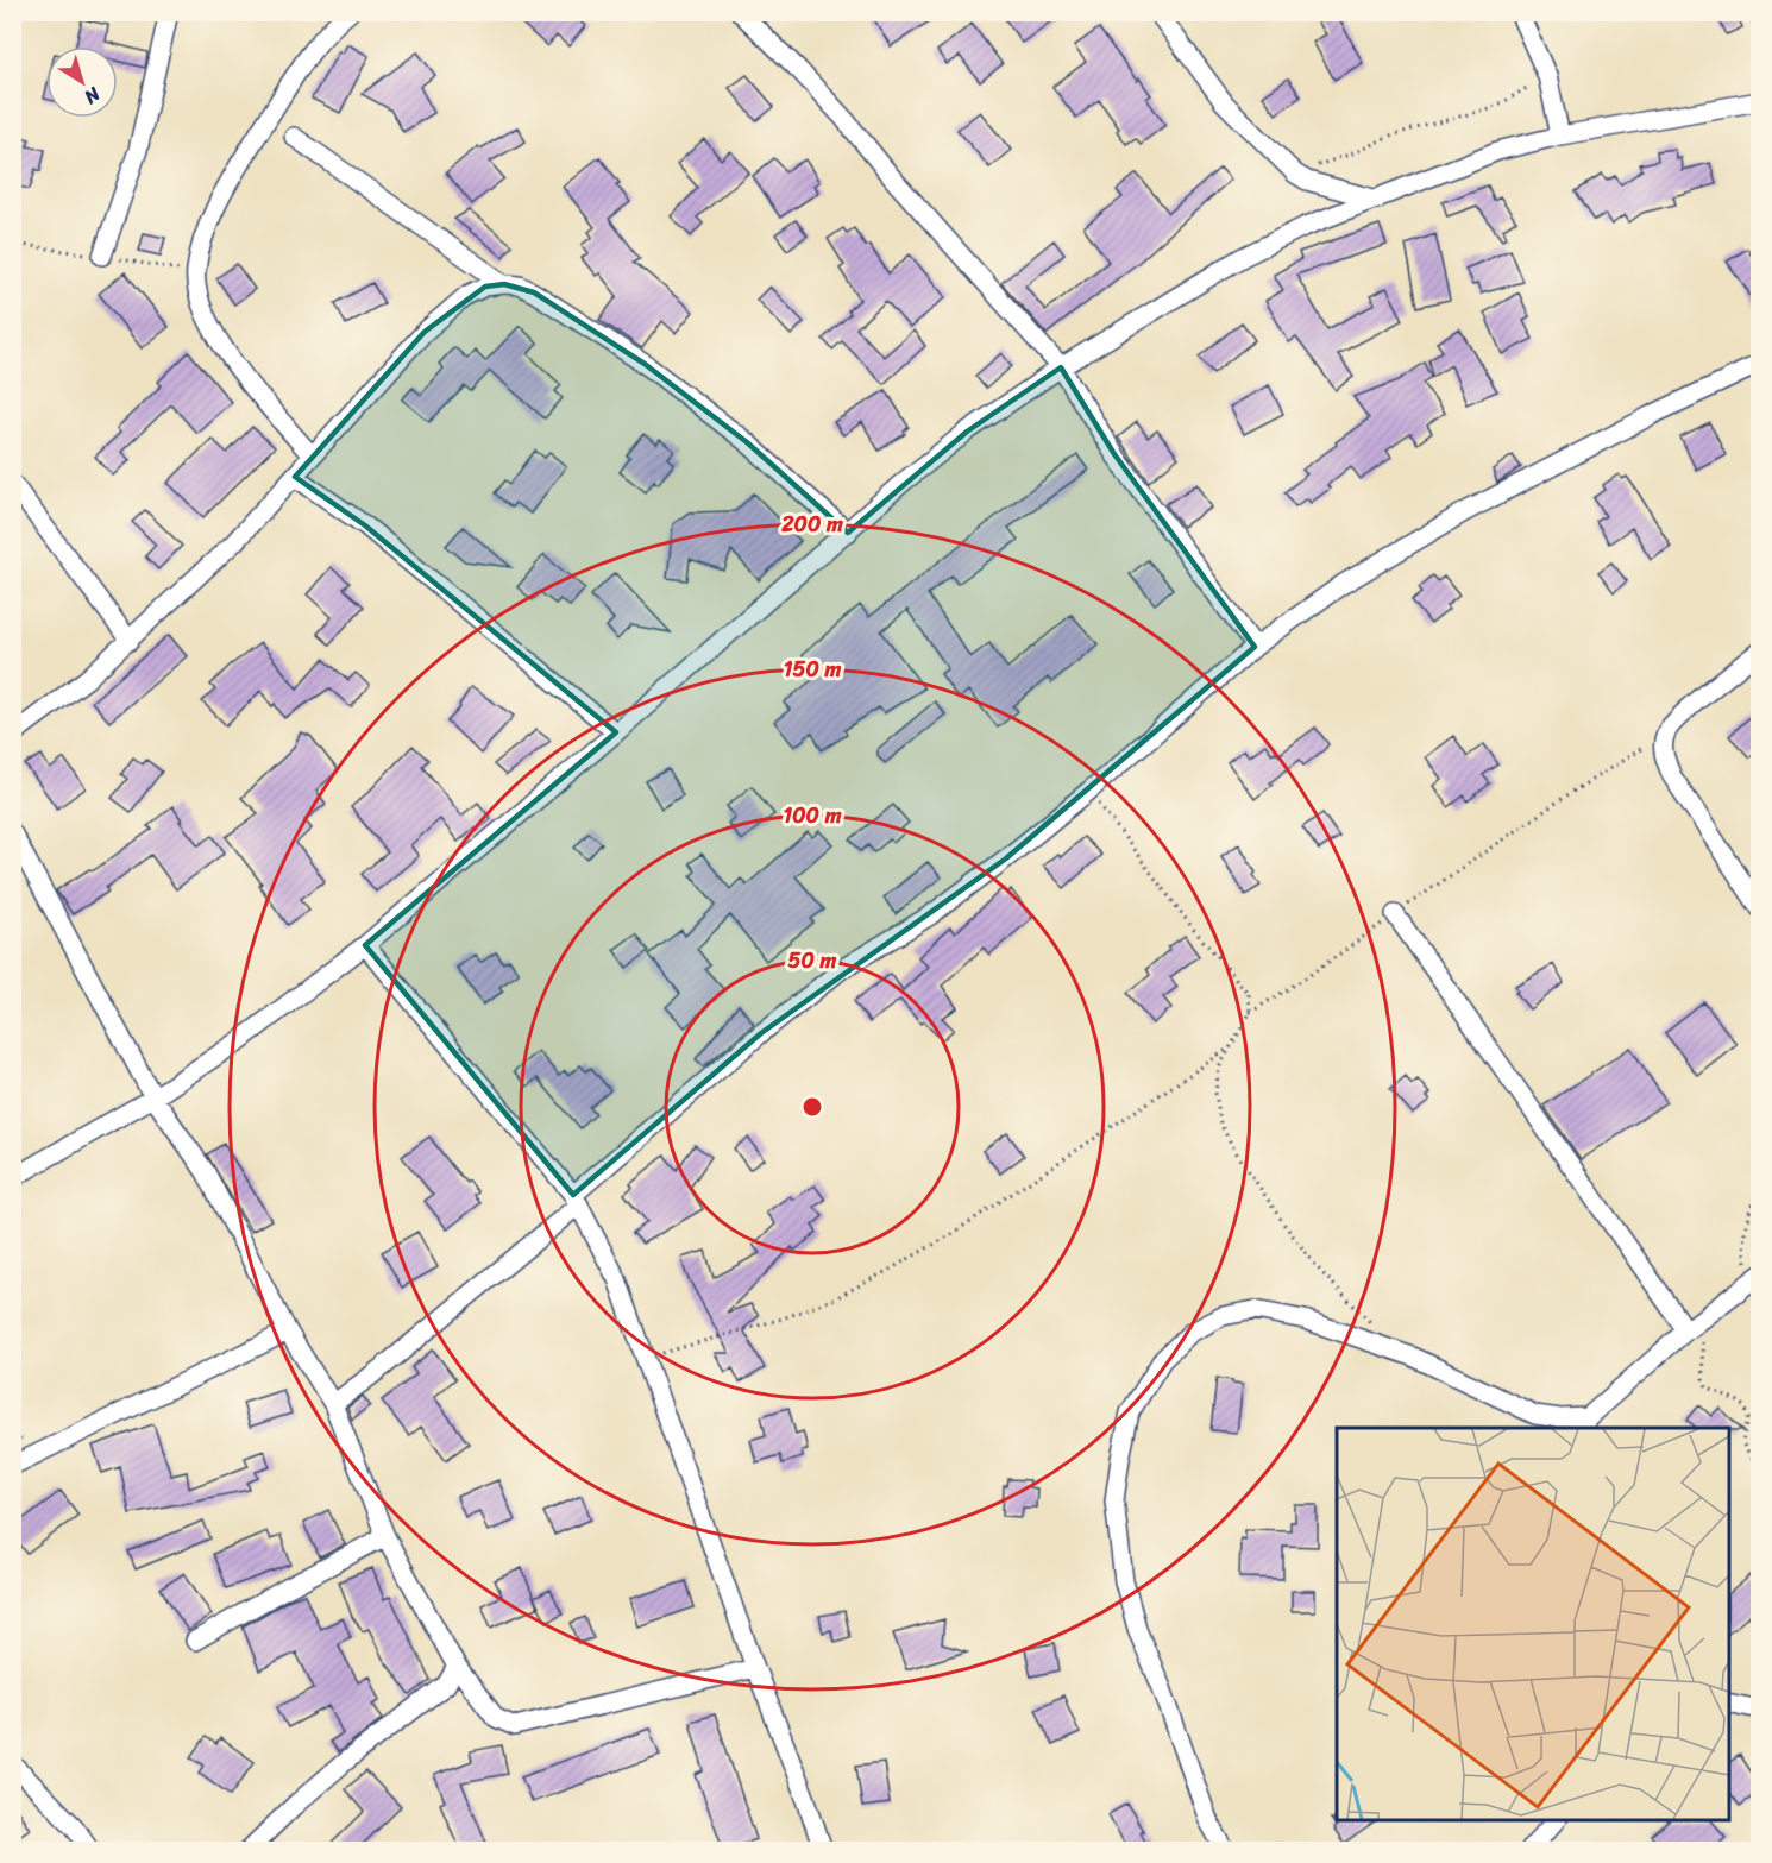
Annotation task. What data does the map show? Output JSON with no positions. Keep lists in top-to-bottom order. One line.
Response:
{"north":"bottom right","rings":["200 m","150 m","100 m","50 m"]}
